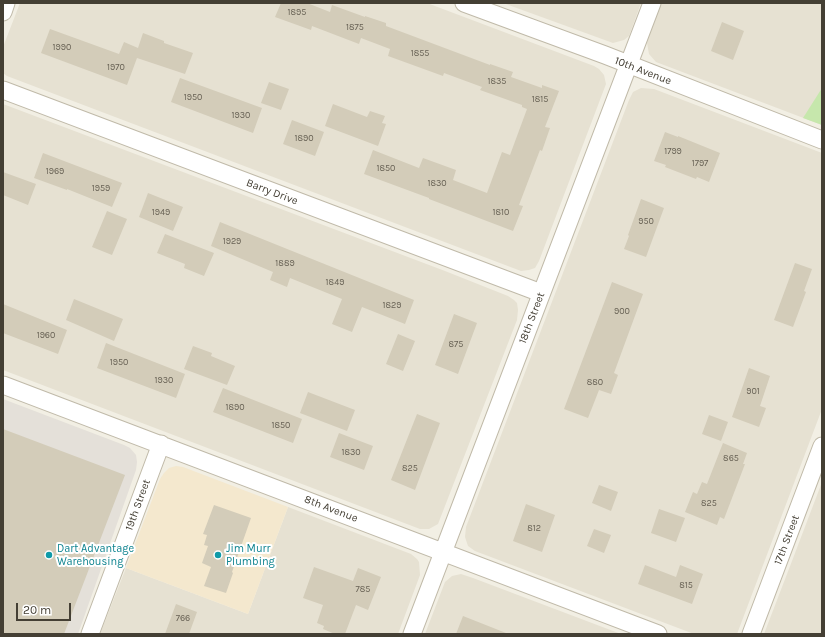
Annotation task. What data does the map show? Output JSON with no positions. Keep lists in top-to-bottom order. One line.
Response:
{"streets":{"street":["10th Avenue","Barry Drive","18th Street","19th Street","8th Avenue","17th Street"]},"crossings":[["10th Avenue","18th Street"],["Barry Drive","18th Street"],["18th Street","8th Avenue"],["19th Street","8th Avenue"]],"places":["Dart Advantage Warehousing","Jim Murr Plumbing"],"house_numbers":["1895","1875","1990","1855","1970","1835","1950","1815","1930","1890","1799","1797","1850","1969","1830","1959","1949","1810","950","1929","1889","1849","1829","900","1960","875","1950","1930","880","901","1890","1850","1830","865","825","825","812","815","785","766"],"scale_bar":"20 m"}
